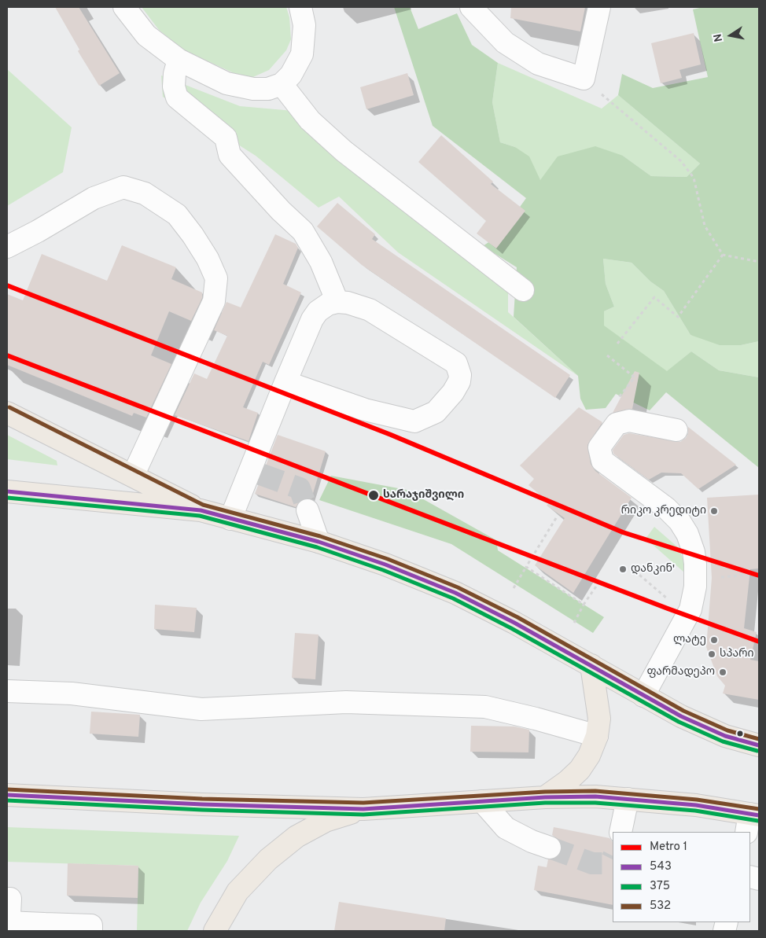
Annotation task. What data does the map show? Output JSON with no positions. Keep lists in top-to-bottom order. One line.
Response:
{"places":["სარაჯიშვილი","რიკო კრედიტი","დანკინ'","ლატე","სპარი","ფარმადეპო"],"lines":["metro line 1","transit line 532","transit line 543","transit line 375"],"legend":["Metro 1","543","375","532"],"north":"left"}
